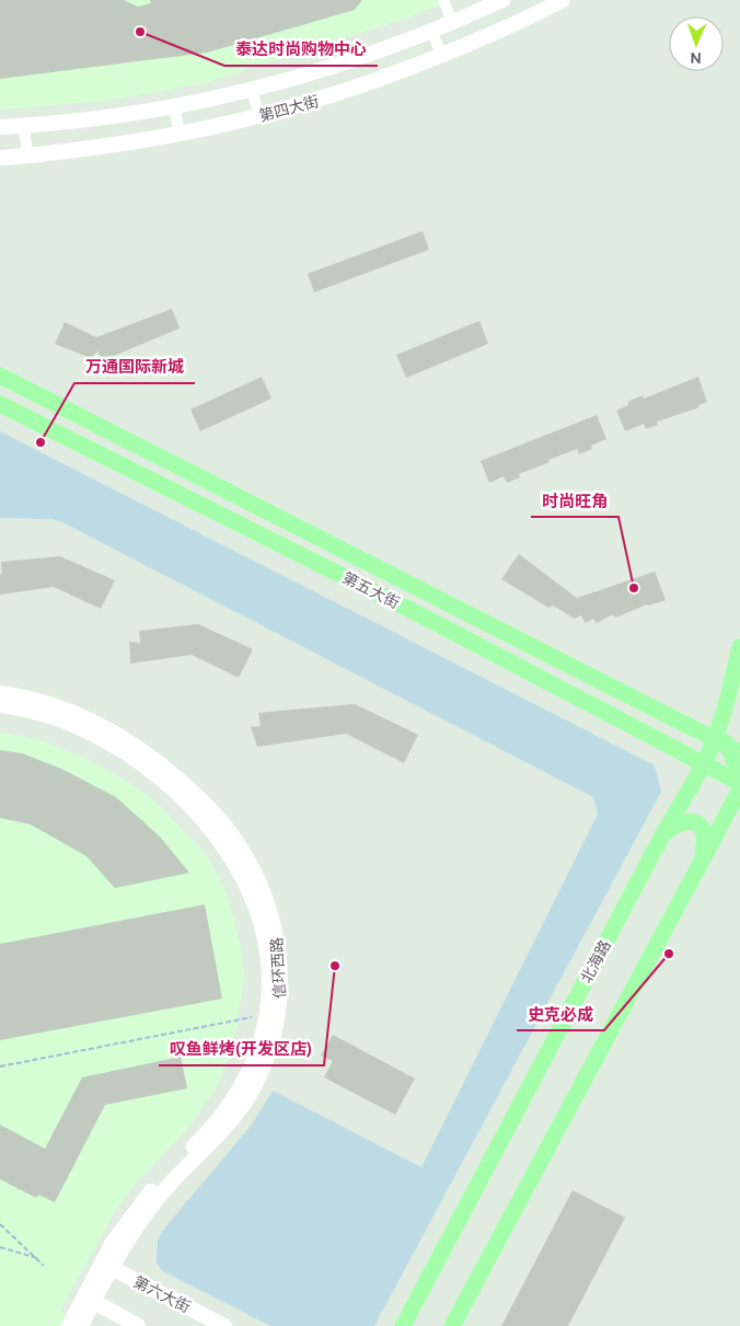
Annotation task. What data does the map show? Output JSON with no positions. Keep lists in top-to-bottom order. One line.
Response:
{"streets":{"main road":["第五大街","北海路"],"street":["第四大街","信环西路","第六大街"]},"crossings":[["第五大街","北海路"],["信环西路","第六大街"]],"places":["泰达时尚购物中心","万通国际新城","时尚旺角","史克必成","叹鱼鲜烤(开发区店)"],"north":"bottom"}
